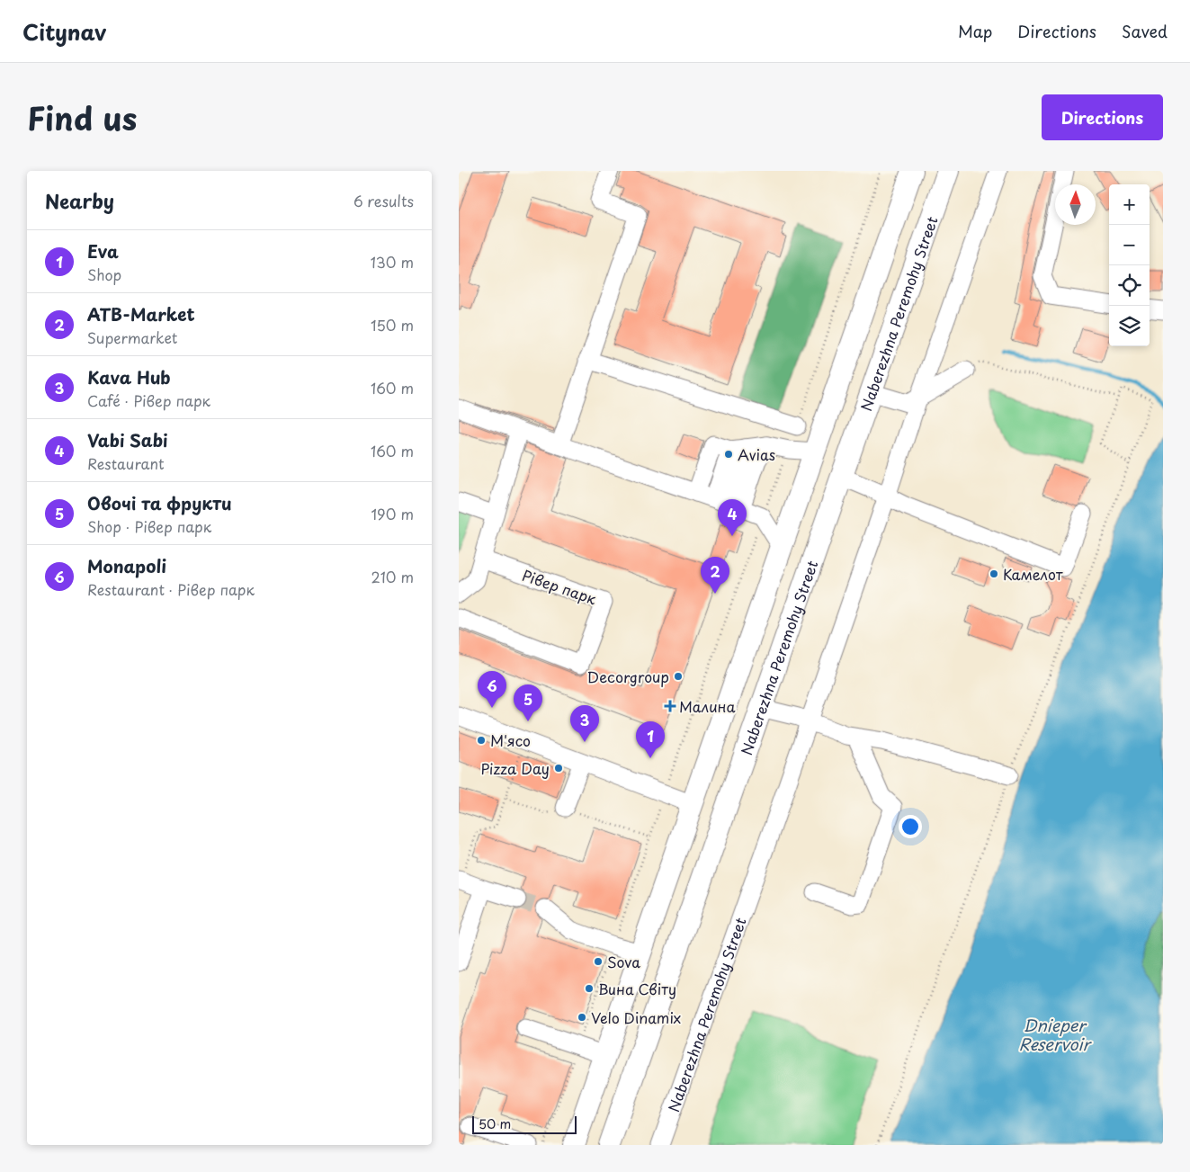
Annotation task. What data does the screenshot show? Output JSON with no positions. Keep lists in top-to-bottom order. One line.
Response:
{"streets":{"main road":["Naberezhna Peremohy Street"],"street":["Рівер парк"]},"water":["Dnieper Reservoir"],"places":{"other":["Avias","Камелот","Decorgroup","М'ясо","Pizza Day","Sova","Вина Світу","Velo Dinamix"],"health":["Малина"]},"scale_bar":"50 m","north":"top","page":{"header":"Citynav","nav":["Map","Directions","Saved"],"title":"Find us","buttons":"Directions","heading":["Nearby","6 results"],"map_buttons":["+","−"],"list":[{"mark":"1","name":"Eva","note":"Shop","value":"130 m"},{"mark":"2","name":"ATB-Market","note":"Supermarket","value":"150 m"},{"mark":"3","name":"Kava Hub","note":"Café · Рівер парк","value":"160 m"},{"mark":"4","name":"Vabi Sabi","note":"Restaurant","value":"160 m"},{"mark":"5","name":"Овочі та фрукти","note":"Shop · Рівер парк","value":"190 m"},{"mark":"6","name":"Monapoli","note":"Restaurant · Рівер парк","value":"210 m"}],"pins":["4","2","6","5","3","1"],"scale":"50 m"}}
